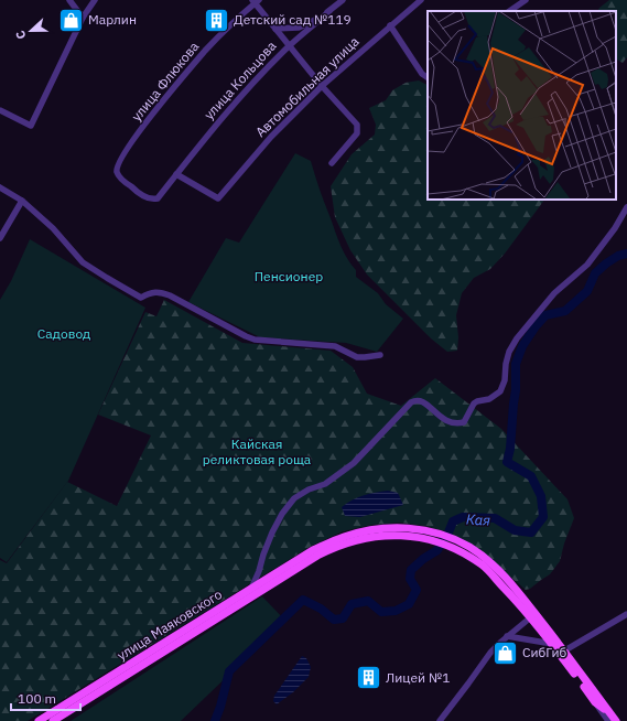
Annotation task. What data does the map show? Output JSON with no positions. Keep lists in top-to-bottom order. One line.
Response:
{"streets":{"main road":["улица Маяковского"],"street":["улица Кольцова","улица Флюкова","Автомобильная улица"]},"crossings":[["улица Кольцова","улица Флюкова"],["улица Кольцова","Автомобильная улица"]],"water":["Кая"],"parks":["Пенсионер","Садовод","Кайская реликтовая роща"],"places":{"shop":["Марлин","СибГиб"],"building":["Детский сад №119","Лицей №1"]},"scale_bar":"100 m","north":"left"}
